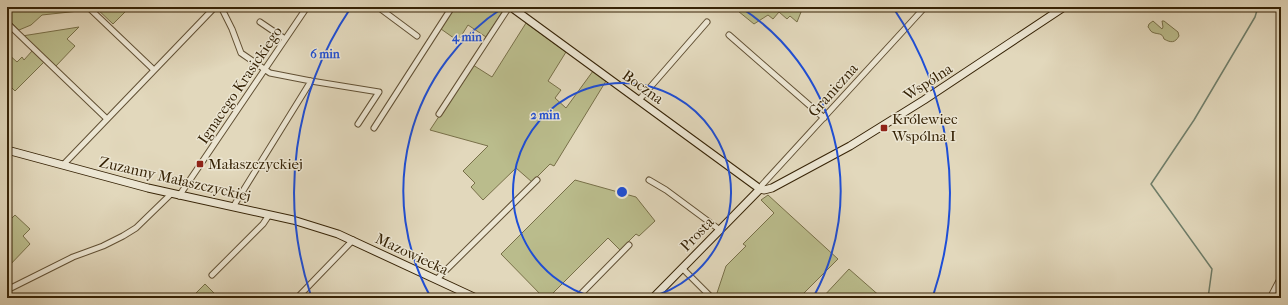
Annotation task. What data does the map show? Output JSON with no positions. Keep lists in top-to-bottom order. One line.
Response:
{"streets":{"street":["Wspólna","Ignacego Krasickiego","Boczna","Graniczna","Zuzanny Małaszczyckiej","Prosta","Mazowiecka"]},"crossings":[["Wspólna","Boczna"],["Wspólna","Graniczna"],["Wspólna","Prosta"],["Ignacego Krasickiego","Zuzanny Małaszczyckiej"],["Boczna","Graniczna"],["Boczna","Prosta"],["Graniczna","Prosta"],["Zuzanny Małaszczyckiej","Mazowiecka"]],"places":{"transit":["Królewiec Wspólna I","Małaszczyckiej"]},"rings":["4 min","6 min","2 min"]}
